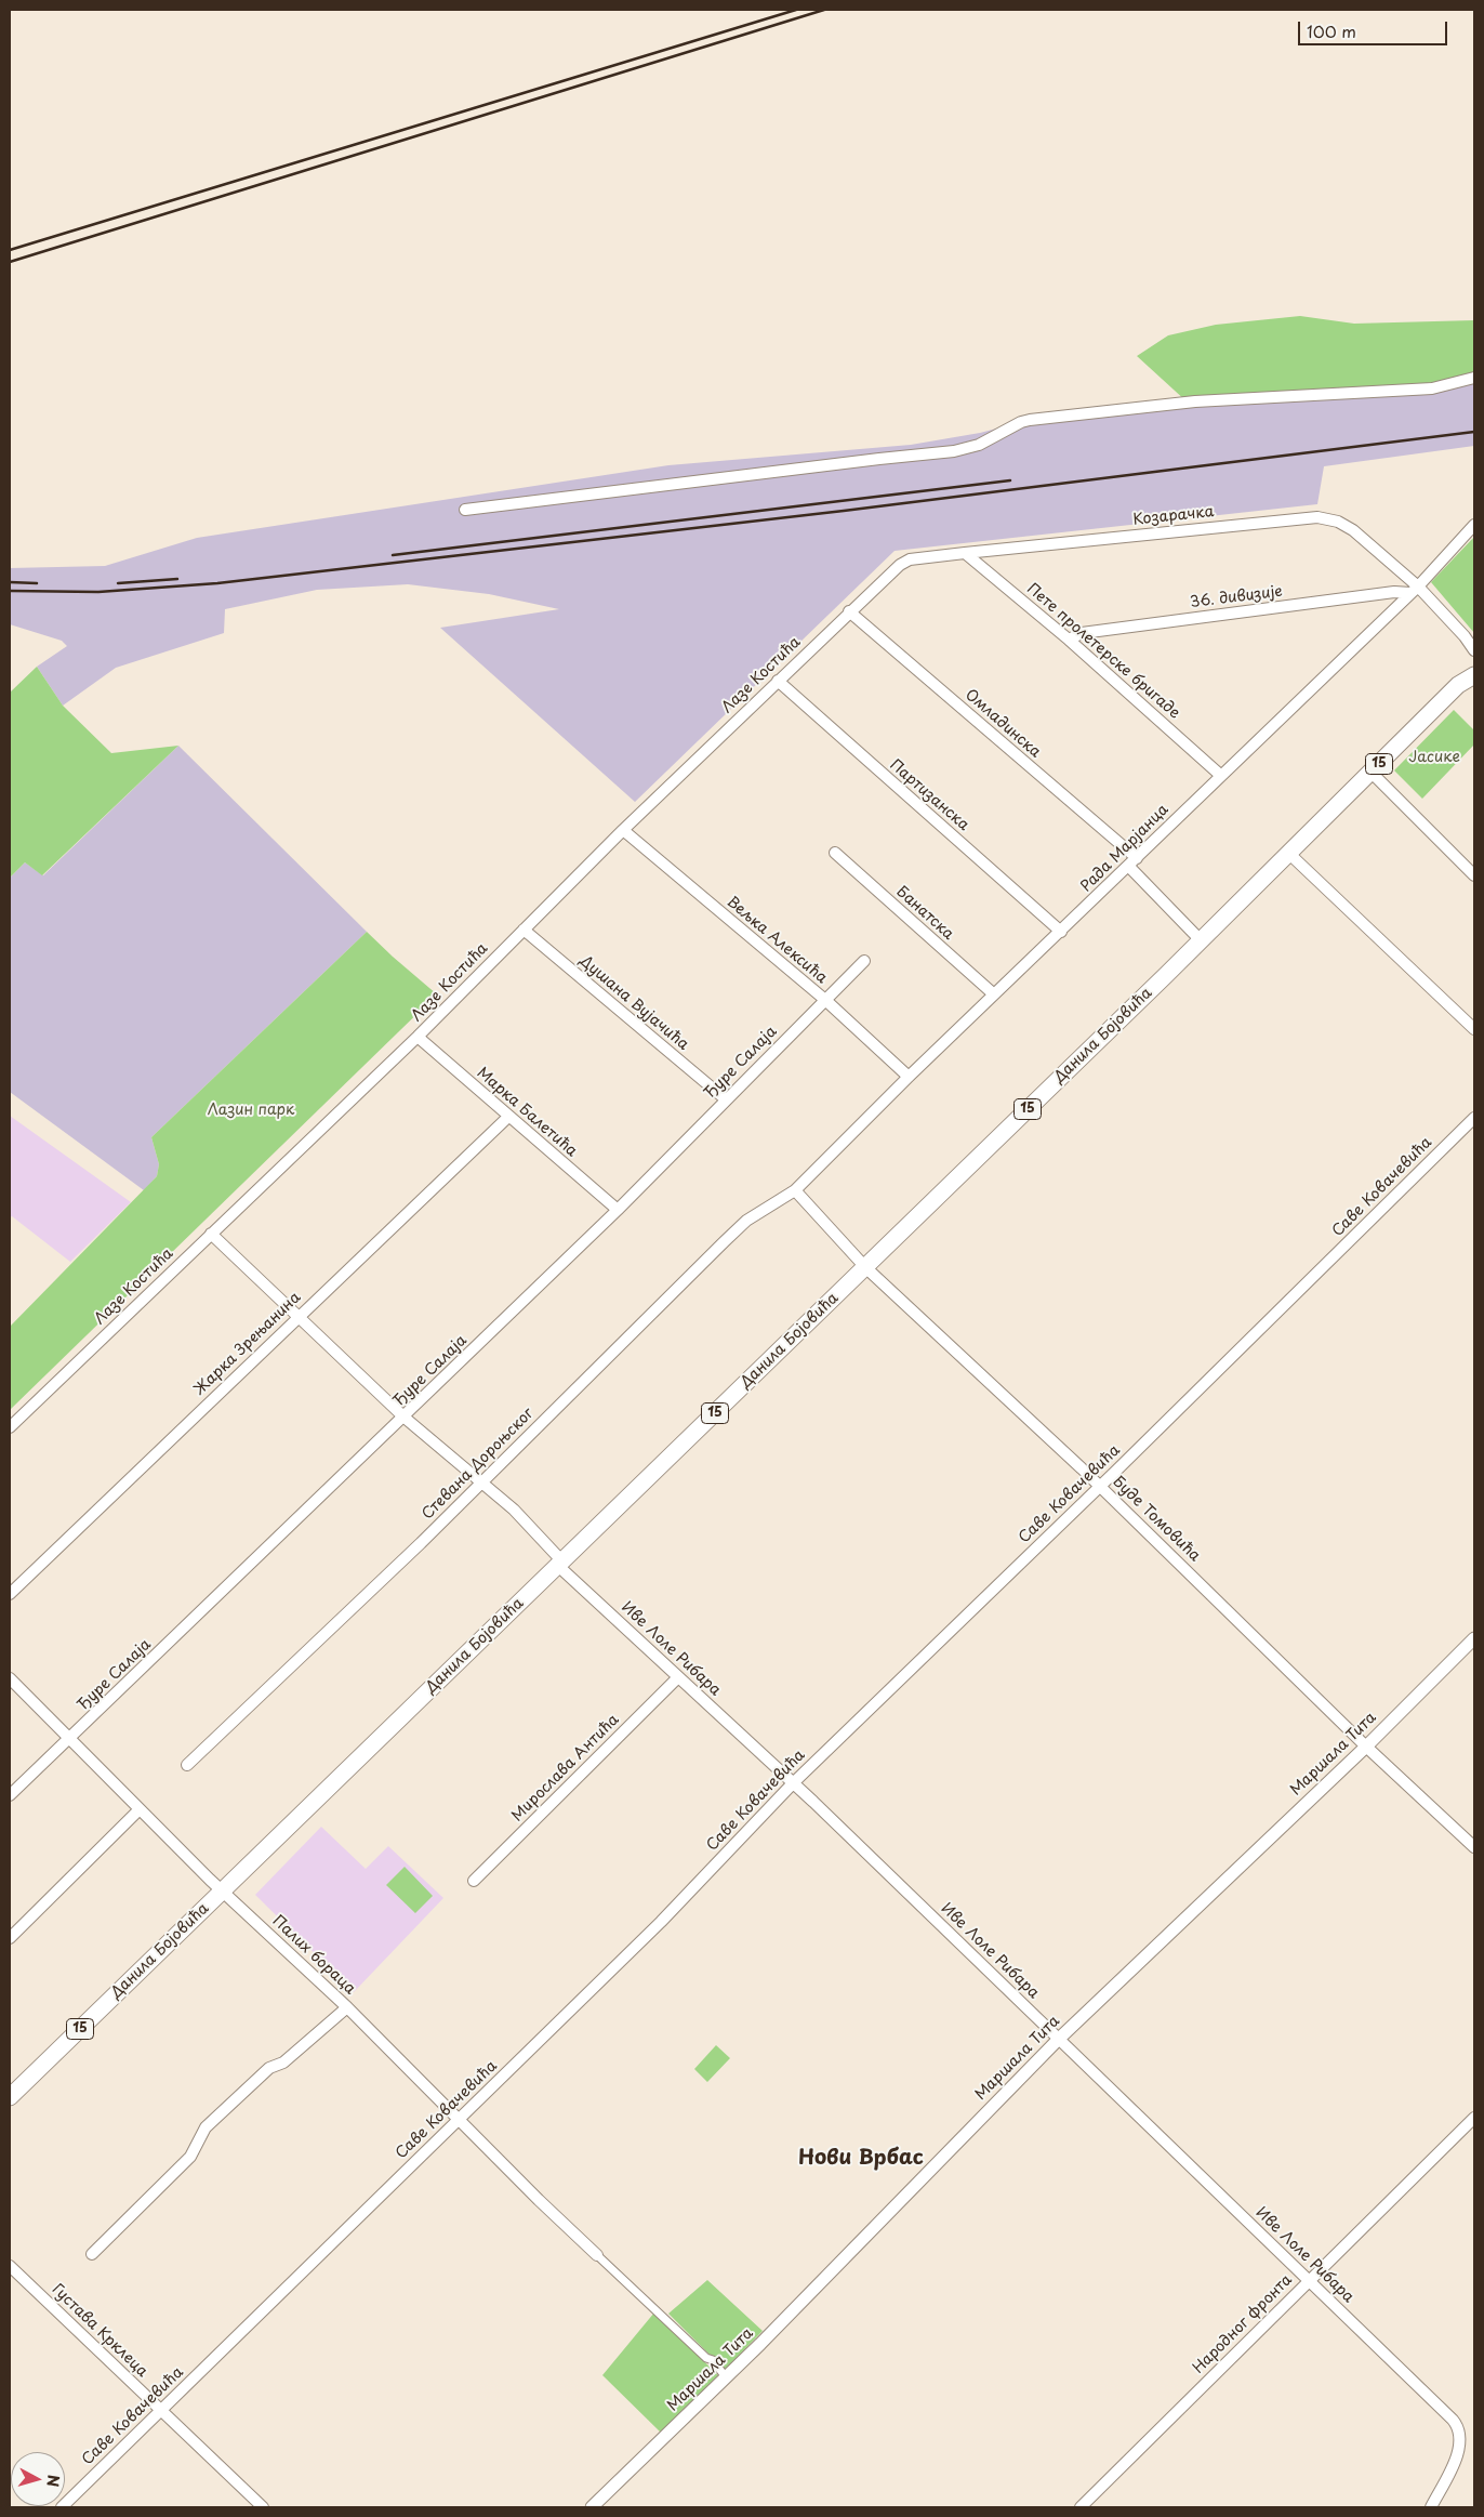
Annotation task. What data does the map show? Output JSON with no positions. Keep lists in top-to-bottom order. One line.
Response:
{"streets":{"main road":["15","Данила Бојовића"],"street":["Козарачка","36. дивизије","Пете пролетерске бригаде","Лазе Костића","Омладинска","Партизанска","Рада Марјанца","Банатска","Вељка Алексића","Душана Вујачића","Ђуре Салаја","Марка Балетића","Саве Ковачевића","Жарка Зрењанина","Стевана Дороњског","Буде Томовића","Иве Лоле Рибара","Маршала Тита","Мирослава Антића","Палих бораца","Народног фронта","Густава Крклеца"]},"crossings":[["Козарачка","36. дивизије"],["Козарачка","Пете пролетерске бригаде"],["Козарачка","Лазе Костића"],["Козарачка","Рада Марјанца"],["36. дивизије","Пете пролетерске бригаде"],["36. дивизије","Рада Марјанца"],["Пете пролетерске бригаде","Рада Марјанца"],["Лазе Костића","Омладинска"],["Лазе Костића","Партизанска"],["Лазе Костића","Вељка Алексића"],["Лазе Костића","Душана Вујачића"],["Лазе Костића","Марка Балетића"],["Лазе Костића","Иве Лоле Рибара"],["Омладинска","Рада Марјанца"],["Омладинска","Данила Бојовића"],["Партизанска","Рада Марјанца"],["Рада Марјанца","Банатска"],["Рада Марјанца","Вељка Алексића"],["Рада Марјанца","Стевана Дороњског"],["Рада Марјанца","Буде Томовића"],["Вељка Алексића","Ђуре Салаја"],["Душана Вујачића","Ђуре Салаја"],["Данила Бојовића","Буде Томовића"],["Данила Бојовића","Иве Лоле Рибара"],["Данила Бојовића","Палих бораца"],["Ђуре Салаја","Марка Балетића"],["Ђуре Салаја","Иве Лоле Рибара"],["Ђуре Салаја","Палих бораца"],["Марка Балетића","Жарка Зрењанина"],["Саве Ковачевића","Буде Томовића"],["Саве Ковачевића","Иве Лоле Рибара"],["Саве Ковачевића","Палих бораца"],["Саве Ковачевића","Густава Крклеца"],["Жарка Зрењанина","Иве Лоле Рибара"],["Стевана Дороњског","Буде Томовића"],["Стевана Дороњског","Иве Лоле Рибара"],["Буде Томовића","Маршала Тита"],["Иве Лоле Рибара","Маршала Тита"],["Иве Лоле Рибара","Мирослава Антића"],["Иве Лоле Рибара","Народног фронта"]],"districts":["Нови Врбас"],"parks":["Јасике","Лазин парк"],"scale_bar":"100 m","north":"right"}
